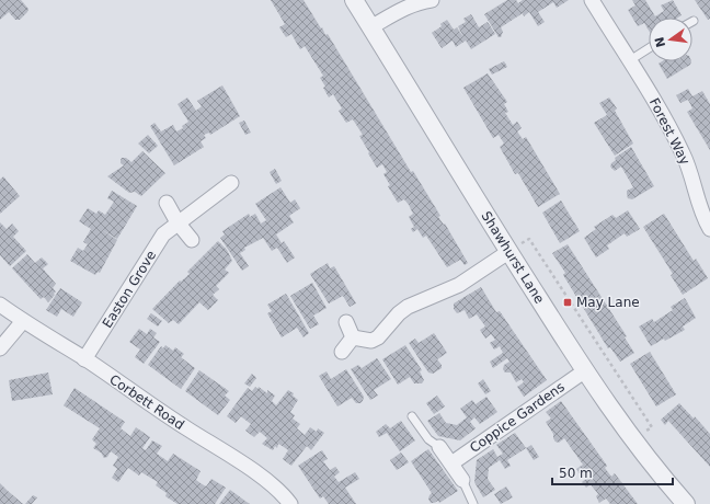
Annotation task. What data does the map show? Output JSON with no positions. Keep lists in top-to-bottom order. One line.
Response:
{"streets":{"street":["Forest Way","Shawhurst Lane","Easton Grove","Corbett Road","Coppice Gardens"]},"crossings":[["Shawhurst Lane","Coppice Gardens"],["Easton Grove","Corbett Road"]],"places":{"transit":["May Lane"]},"scale_bar":"50 m","north":"left"}
